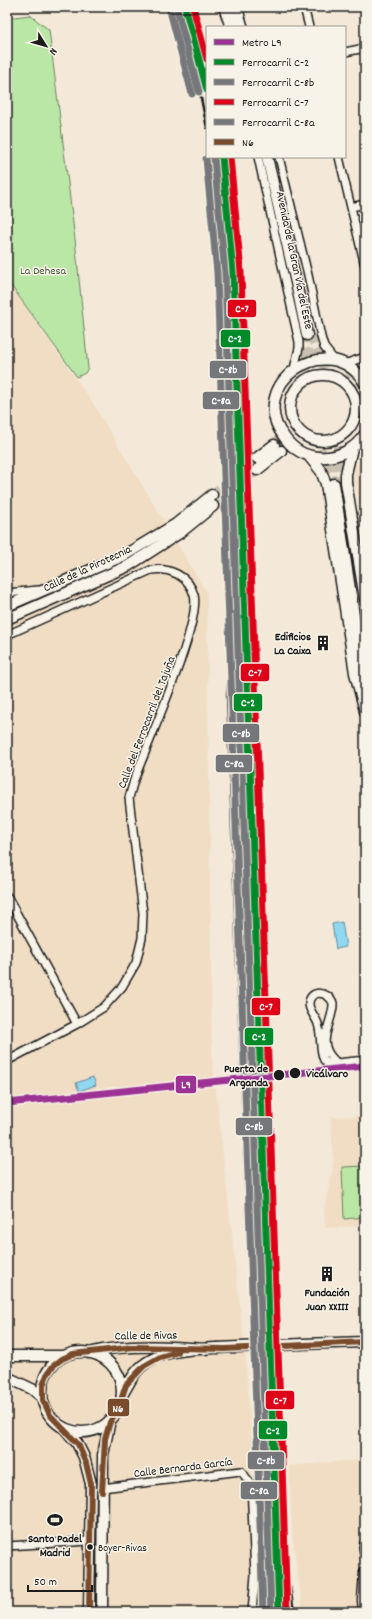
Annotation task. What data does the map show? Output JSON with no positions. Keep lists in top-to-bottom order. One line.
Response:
{"streets":{"main road":["Avenida de la Gran Vía del Este","Calle de la Pirotecnia","Calle de Rivas"],"street":["Calle del Ferrocarril del Tajuña","Calle Bernarda García"]},"parks":["La Dehesa"],"places":{"building":["Edificios La Caixa","Fundación Juan XXIII"],"other":["Vicálvaro","Puerta de Arganda","Boyer-Rivas"],"sports":["Santo Padel Madrid"]},"lines":["rail line C-2","rail line C-7","rail line C-8b","rail line C-8a","metro line L9","transit line N6"],"legend":["Metro L9","Ferrocarril C-2","Ferrocarril C-8b","Ferrocarril C-7","Ferrocarril C-8a","N6"],"scale_bar":"50 m","north":"bottom right"}
